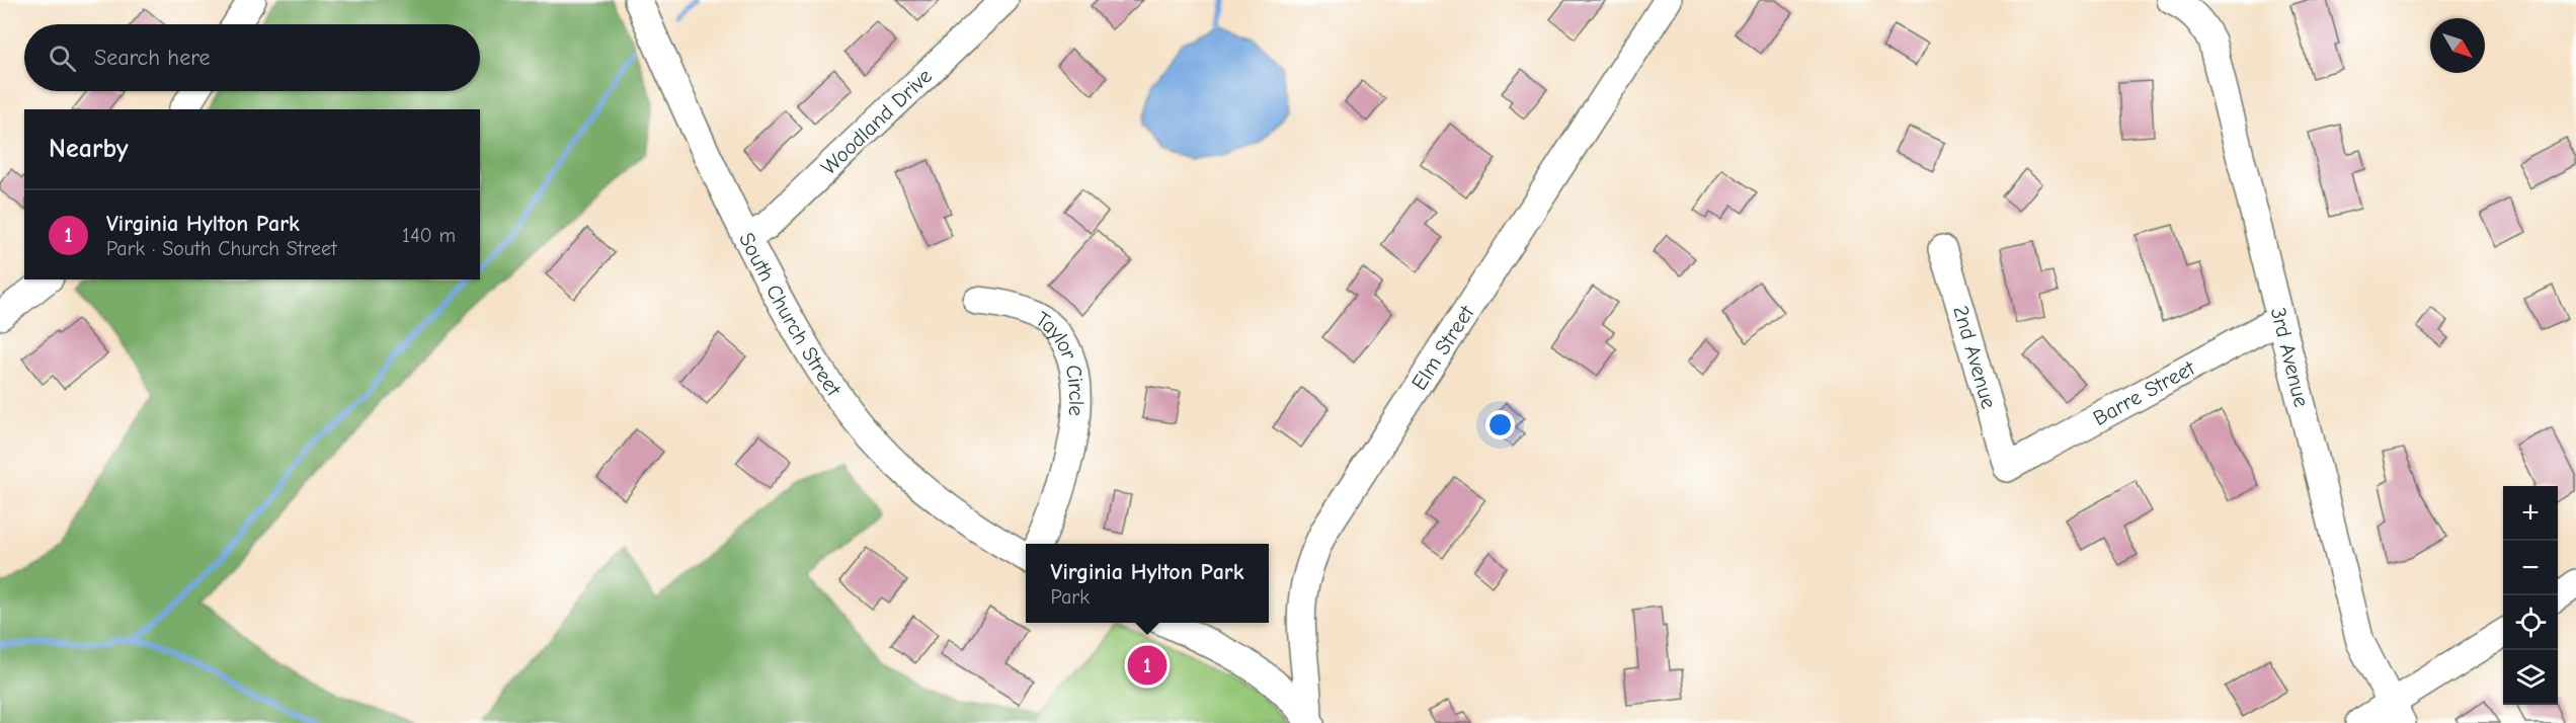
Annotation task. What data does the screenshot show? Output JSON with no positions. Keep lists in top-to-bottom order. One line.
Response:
{"streets":{"street":["Woodland Drive","South Church Street","Elm Street","3rd Avenue","2nd Avenue","Taylor Circle","Barre Street"]},"crossings":[["Woodland Drive","South Church Street"],["3rd Avenue","Barre Street"],["2nd Avenue","Barre Street"]],"north":"bottom right","page":{"search":"Search here","heading":"Nearby","list":[{"mark":"1","name":"Virginia Hylton Park","note":"Park · South Church Street","value":"140 m"}],"map_buttons":["+","−"],"popup":["Virginia Hylton Park","Park"],"pins":"1"}}
